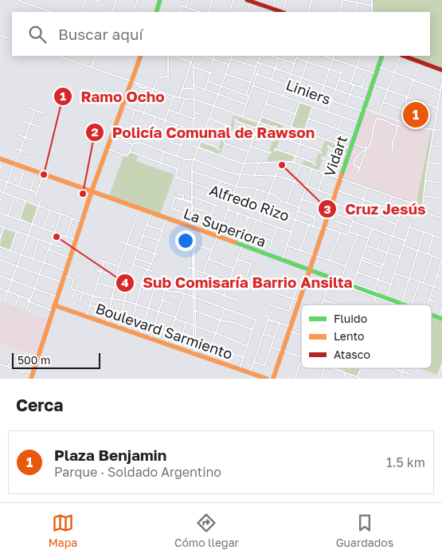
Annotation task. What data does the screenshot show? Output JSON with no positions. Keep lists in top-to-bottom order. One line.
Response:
{"streets":{"main road":["Vidart","La Superiora","Boulevard Sarmiento"],"street":["Liniers","Alfredo Rizo"]},"crossings":[["Liniers","Vidart"],["Vidart","Alfredo Rizo"],["Vidart","La Superiora"]],"places":["Cruz Jesús","Ramo Ocho","Policía Comunal de Rawson","Sub Comisaría Barrio Ansilta"],"legend":["Fluido","Lento","Atasco"],"scale_bar":"500 m","page":{"search":"Buscar aquí","pins":"1","scale":"500 m","heading":"Cerca","list":[{"mark":"1","name":"Plaza Benjamin","note":"Parque · Soldado Argentino","value":"1.5 km"}],"nav":["Mapa","Cómo llegar","Guardados"]}}
